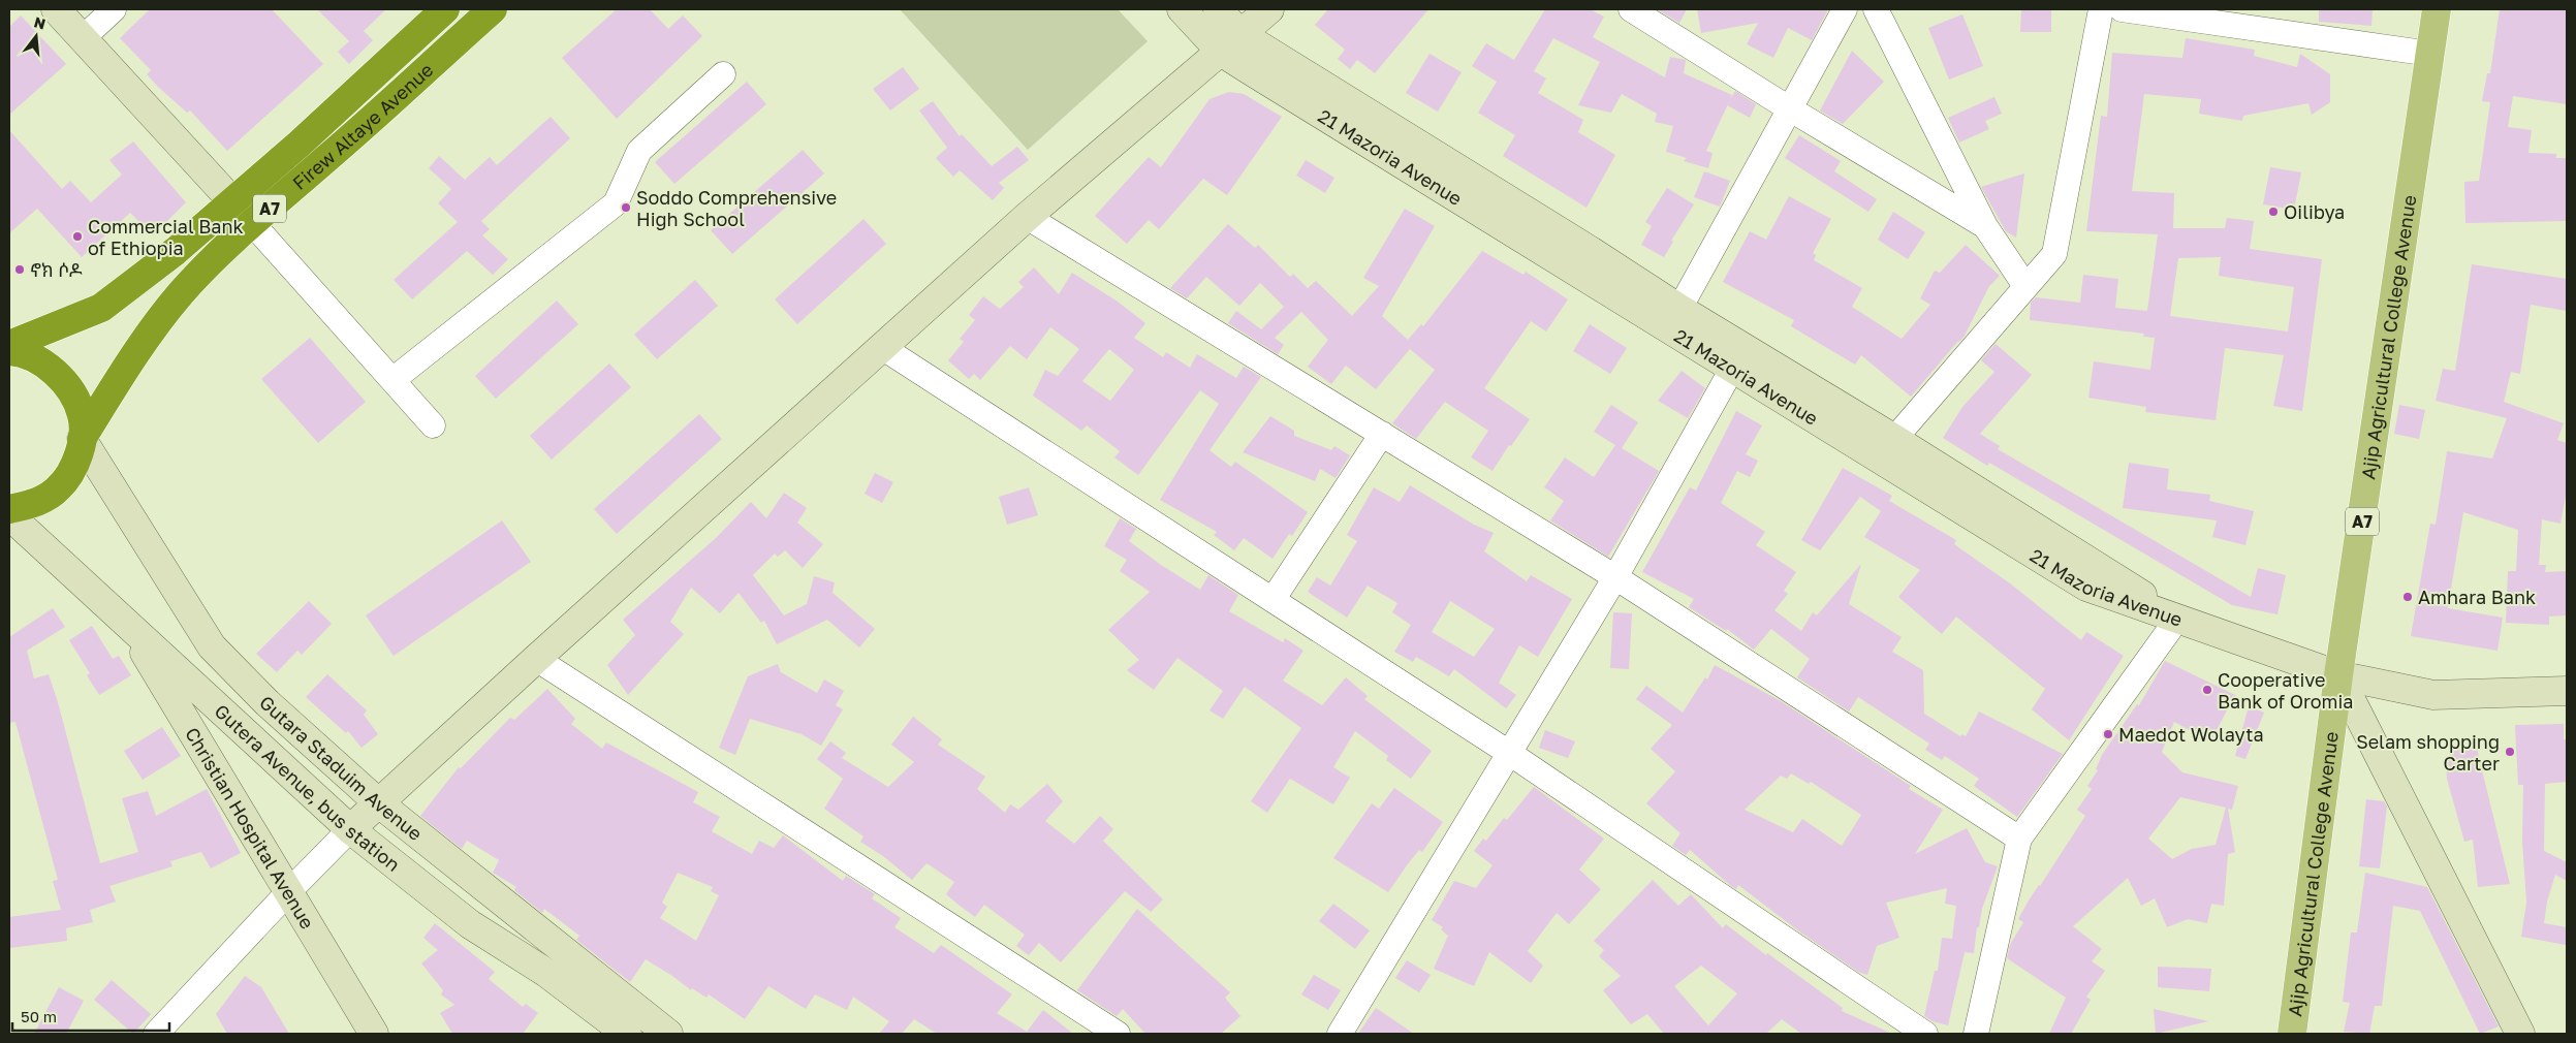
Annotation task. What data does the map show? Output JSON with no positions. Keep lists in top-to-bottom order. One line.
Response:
{"streets":{"highway":["Firew Altaye Avenue","A7"],"main road":["21 Mazoria Avenue","Ajip Agricultural College Avenue","Gutara Staduim Avenue","Gutera Avenue, bus station","Christian Hospital Avenue"]},"crossings":[["Firew Altaye Avenue","A7"],["Firew Altaye Avenue","Gutara Staduim Avenue"],["A7","Gutara Staduim Avenue"],["Gutera Avenue, bus station","Christian Hospital Avenue"]],"places":["Soddo Comprehensive High School","Oilibya","Commercial Bank of Ethiopia","ኖክ ሶዶ","Amhara Bank","Cooperative Bank of Oromia","Maedot Wolayta","Selam shopping Carter"],"scale_bar":"50 m","north":"top"}
